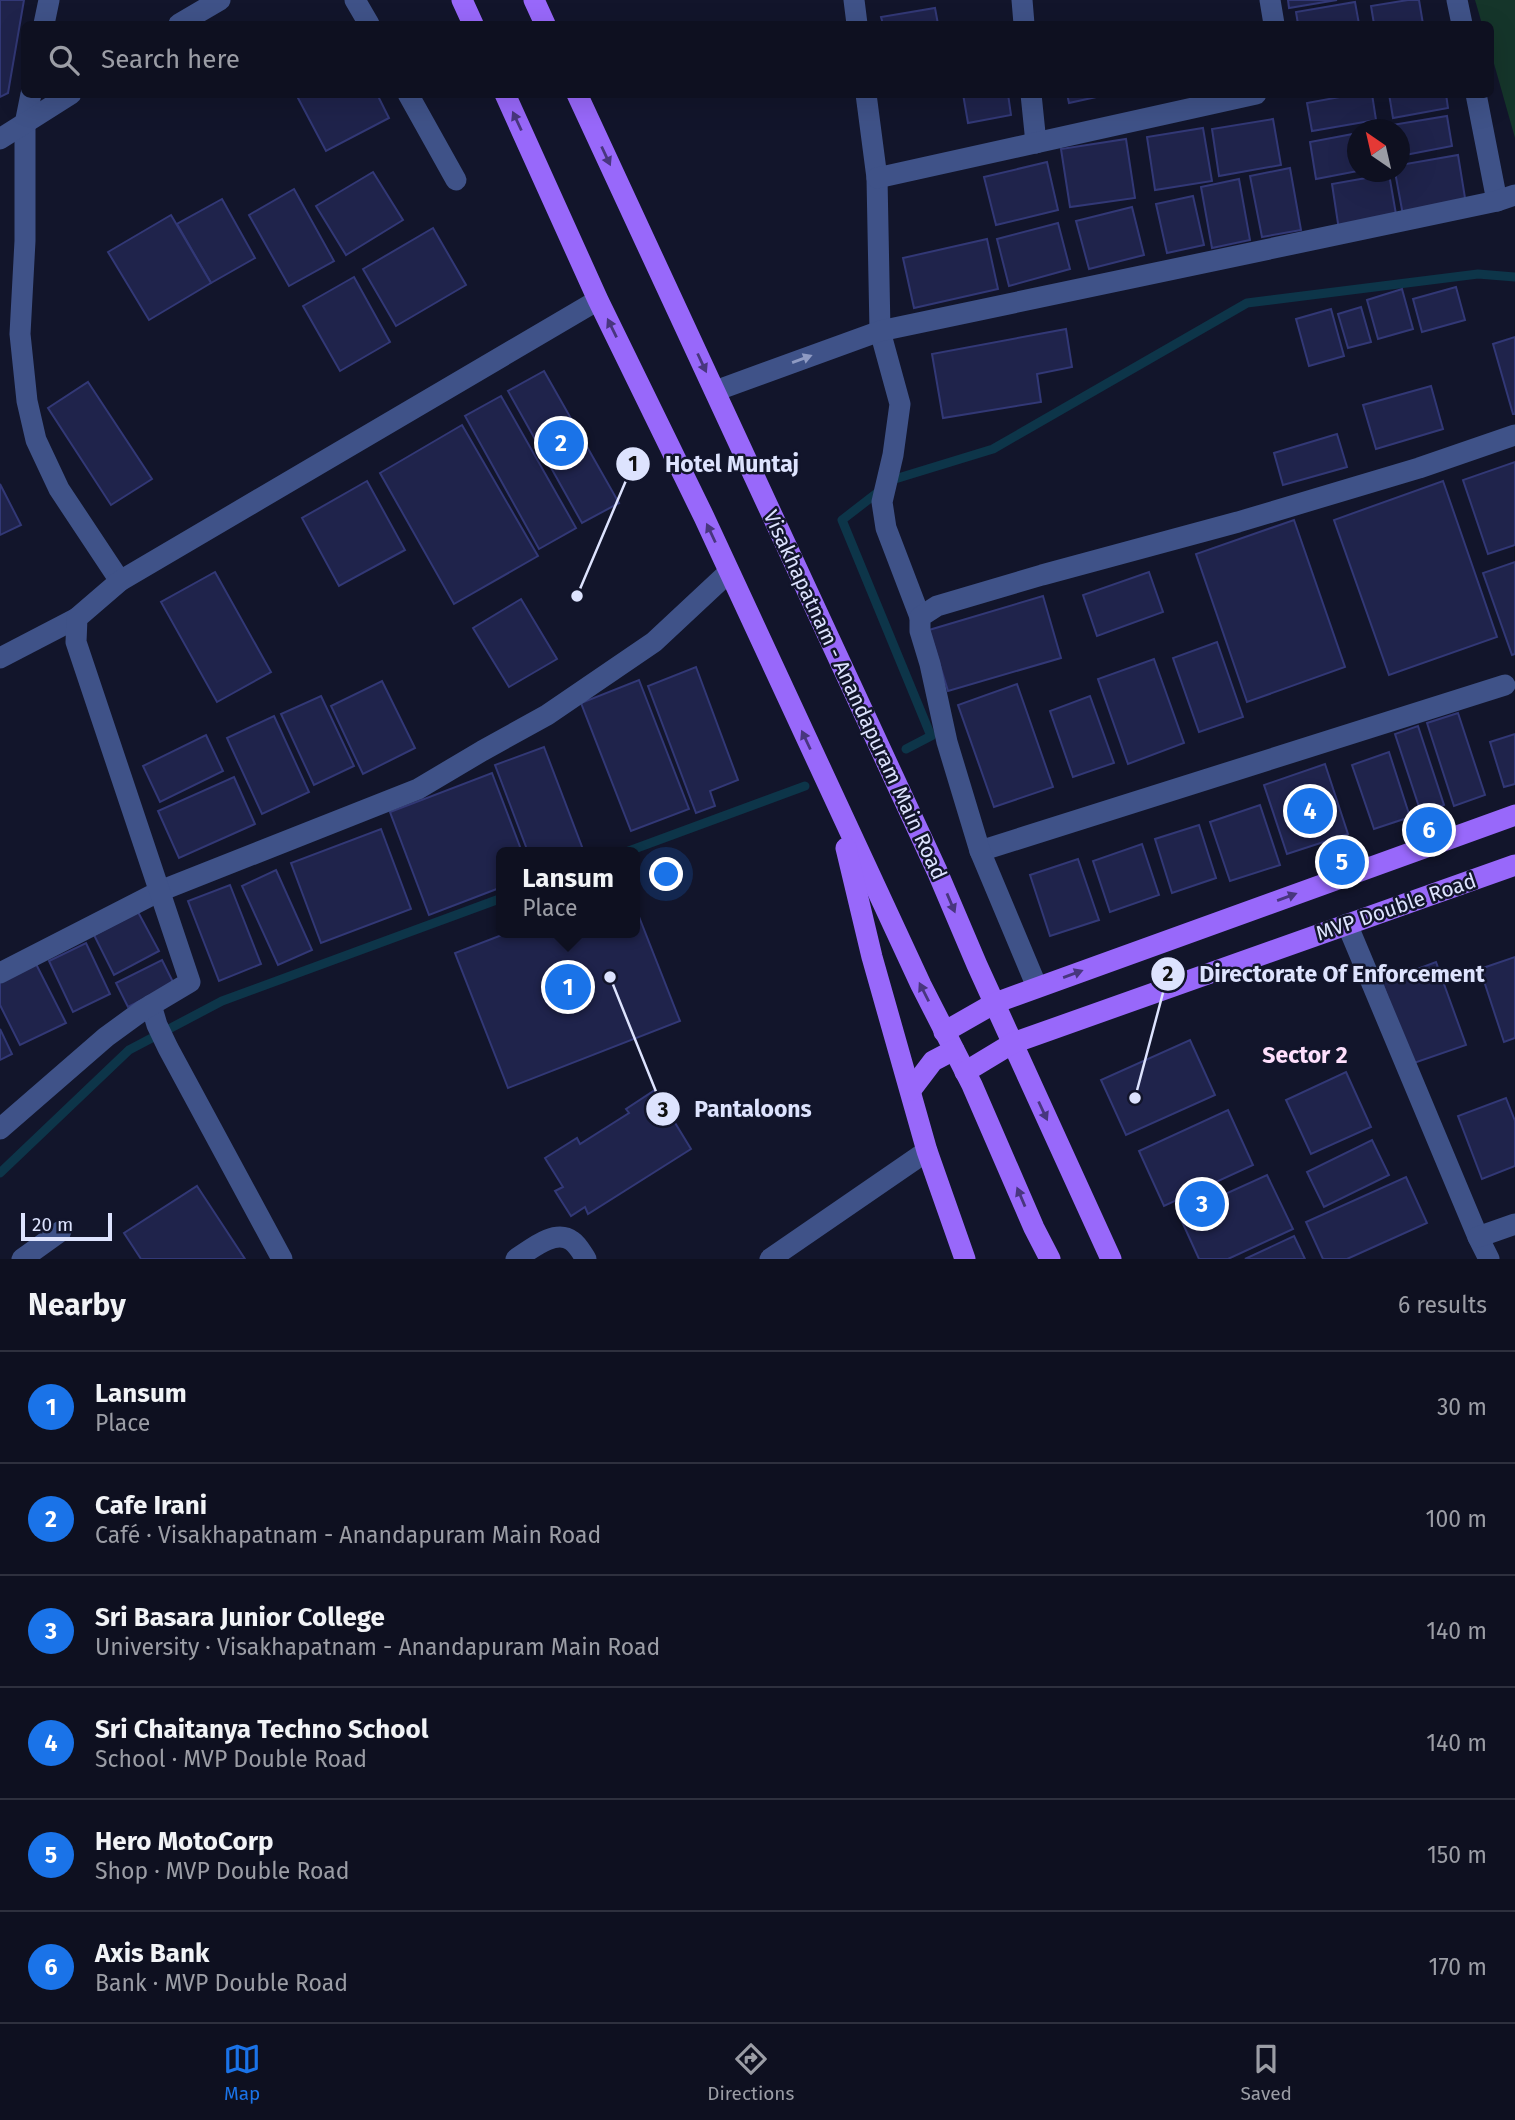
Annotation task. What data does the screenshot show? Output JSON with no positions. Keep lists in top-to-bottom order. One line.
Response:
{"streets":{"main road":["Visakhapatnam - Anandapuram Main Road","MVP Double Road"]},"crossings":[["Visakhapatnam - Anandapuram Main Road","MVP Double Road"]],"districts":["Sector 2"],"places":["Hotel Muntaj","Pantaloons","Directorate Of Enforcement"],"scale_bar":"20 m","north":"top left","page":{"search":"Search here","pins":["2","4","6","5","1","3"],"popup":["Lansum","Place"],"scale":"20 m","heading":["Nearby","6 results"],"list":[{"mark":"1","name":"Lansum","note":"Place","value":"30 m"},{"mark":"2","name":"Cafe Irani","note":"Café · Visakhapatnam - Anandapuram Main Road","value":"100 m"},{"mark":"3","name":"Sri Basara Junior College","note":"University · Visakhapatnam - Anandapuram Main Road","value":"140 m"},{"mark":"4","name":"Sri Chaitanya Techno School","note":"School · MVP Double Road","value":"140 m"},{"mark":"5","name":"Hero MotoCorp","note":"Shop · MVP Double Road","value":"150 m"},{"mark":"6","name":"Axis Bank","note":"Bank · MVP Double Road","value":"170 m"}],"nav":["Map","Directions","Saved"]}}
